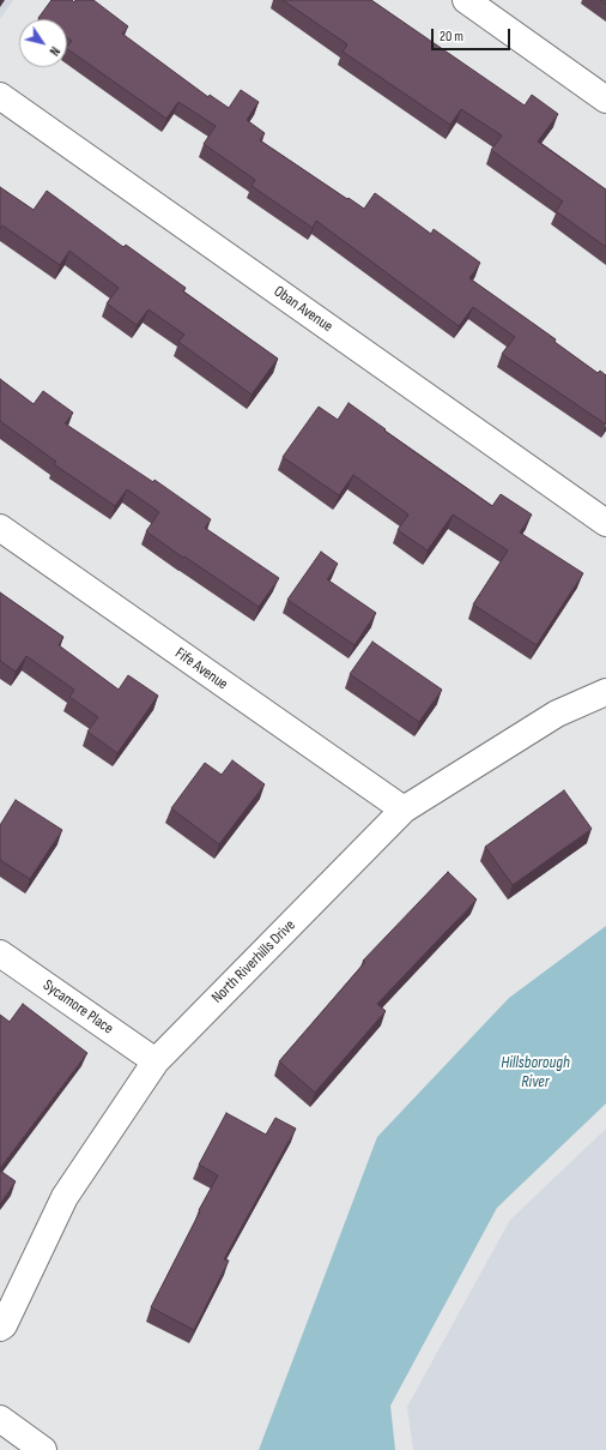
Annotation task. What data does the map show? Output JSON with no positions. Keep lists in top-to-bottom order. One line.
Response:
{"streets":{"street":["Oban Avenue","Fife Avenue","North Riverhills Drive","Sycamore Place"]},"crossings":[["Fife Avenue","North Riverhills Drive"],["North Riverhills Drive","Sycamore Place"]],"water":["Hillsborough River"],"scale_bar":"20 m","north":"bottom right"}
